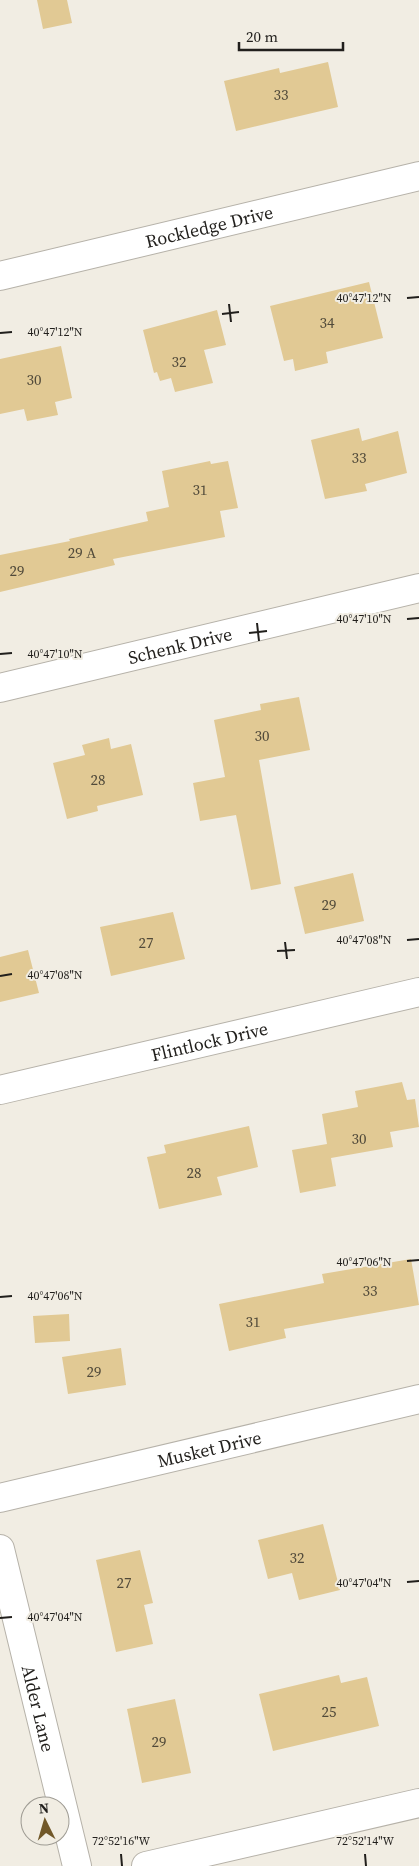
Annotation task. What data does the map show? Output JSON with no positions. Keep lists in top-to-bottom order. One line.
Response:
{"streets":{"street":["Rockledge Drive","Schenk Drive","Flintlock Drive","Musket Drive","Alder Lane"]},"house_numbers":["33","34","32","30","33","31","29 A","29","30","28","29","27","30","28","33","31","29","32","27","25","29"],"scale_bar":"20 m","north":"top","coordinates":["40°47'12\"N","40°47'10\"N","40°47'08\"N","40°47'06\"N","40°47'04\"N","72°52'16\"W","72°52'14\"W"]}
